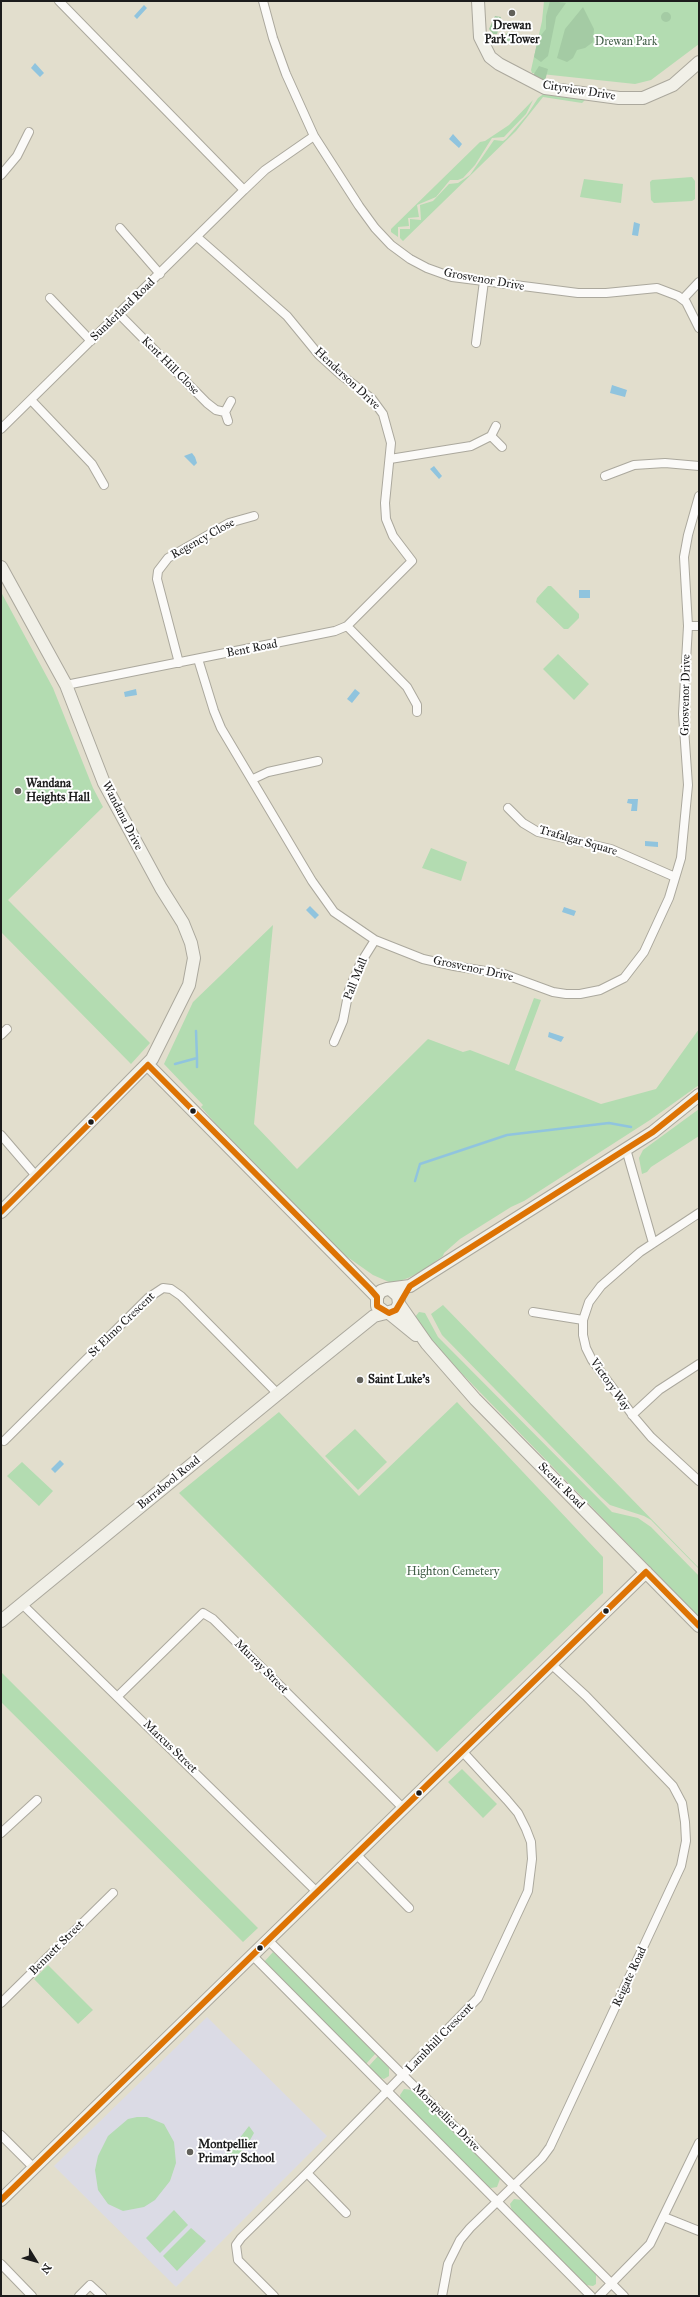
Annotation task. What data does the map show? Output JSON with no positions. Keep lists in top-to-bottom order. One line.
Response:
{"streets":{"street":["Cityview Drive","Grosvenor Drive","Sunderland Road","Kent Hill Close","Henderson Drive","Regency Close","Bent Road","Wandana Drive","Trafalgar Square","Pall Mall","St Elmo Crescent","Victory Way","Barrabool Road","Scenic Road","Murray Street","Marcus Street","Bennett Street","Reigate Road","Lambhill Crescent","Montpellier Drive"]},"crossings":[["Grosvenor Drive","Sunderland Road"],["Grosvenor Drive","Bent Road"],["Grosvenor Drive","Trafalgar Square"],["Grosvenor Drive","Pall Mall"],["Sunderland Road","Kent Hill Close"],["Sunderland Road","Henderson Drive"],["Henderson Drive","Bent Road"],["Regency Close","Bent Road"],["Bent Road","Wandana Drive"],["St Elmo Crescent","Barrabool Road"],["Barrabool Road","Scenic Road"],["Barrabool Road","Marcus Street"],["Murray Street","Marcus Street"],["Reigate Road","Montpellier Drive"],["Lambhill Crescent","Montpellier Drive"]],"parks":["Drewan Park","Highton Cemetery"],"places":["Drewan Park Tower","Wandana Heights Hall","Saint Luke's","Montpellier Primary School"],"north":"bottom right"}
